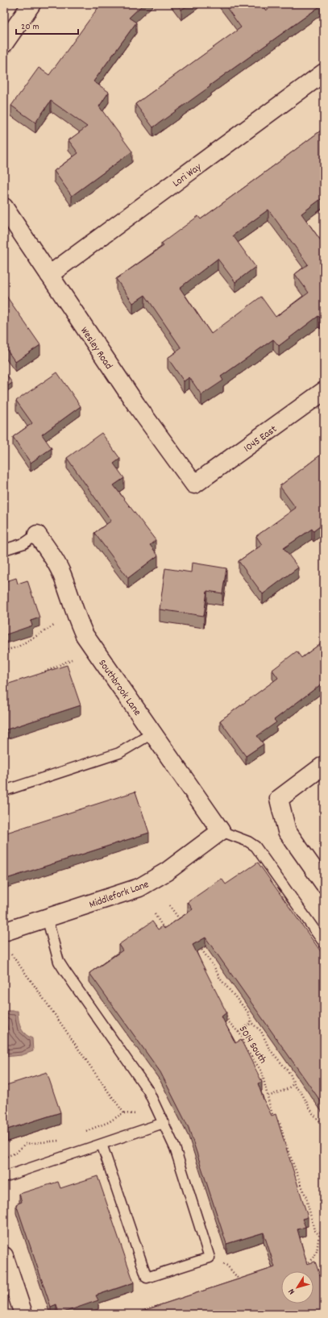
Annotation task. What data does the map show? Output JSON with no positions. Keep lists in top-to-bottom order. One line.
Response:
{"streets":{"street":["Lori Way","Wesley Road","1045 East","Southbrook Lane","Middlefork Lane"],"path":["5014 South"]},"crossings":[["Lori Way","Wesley Road"],["Wesley Road","1045 East"],["Southbrook Lane","Middlefork Lane"]],"scale_bar":"20 m","north":"bottom left"}
